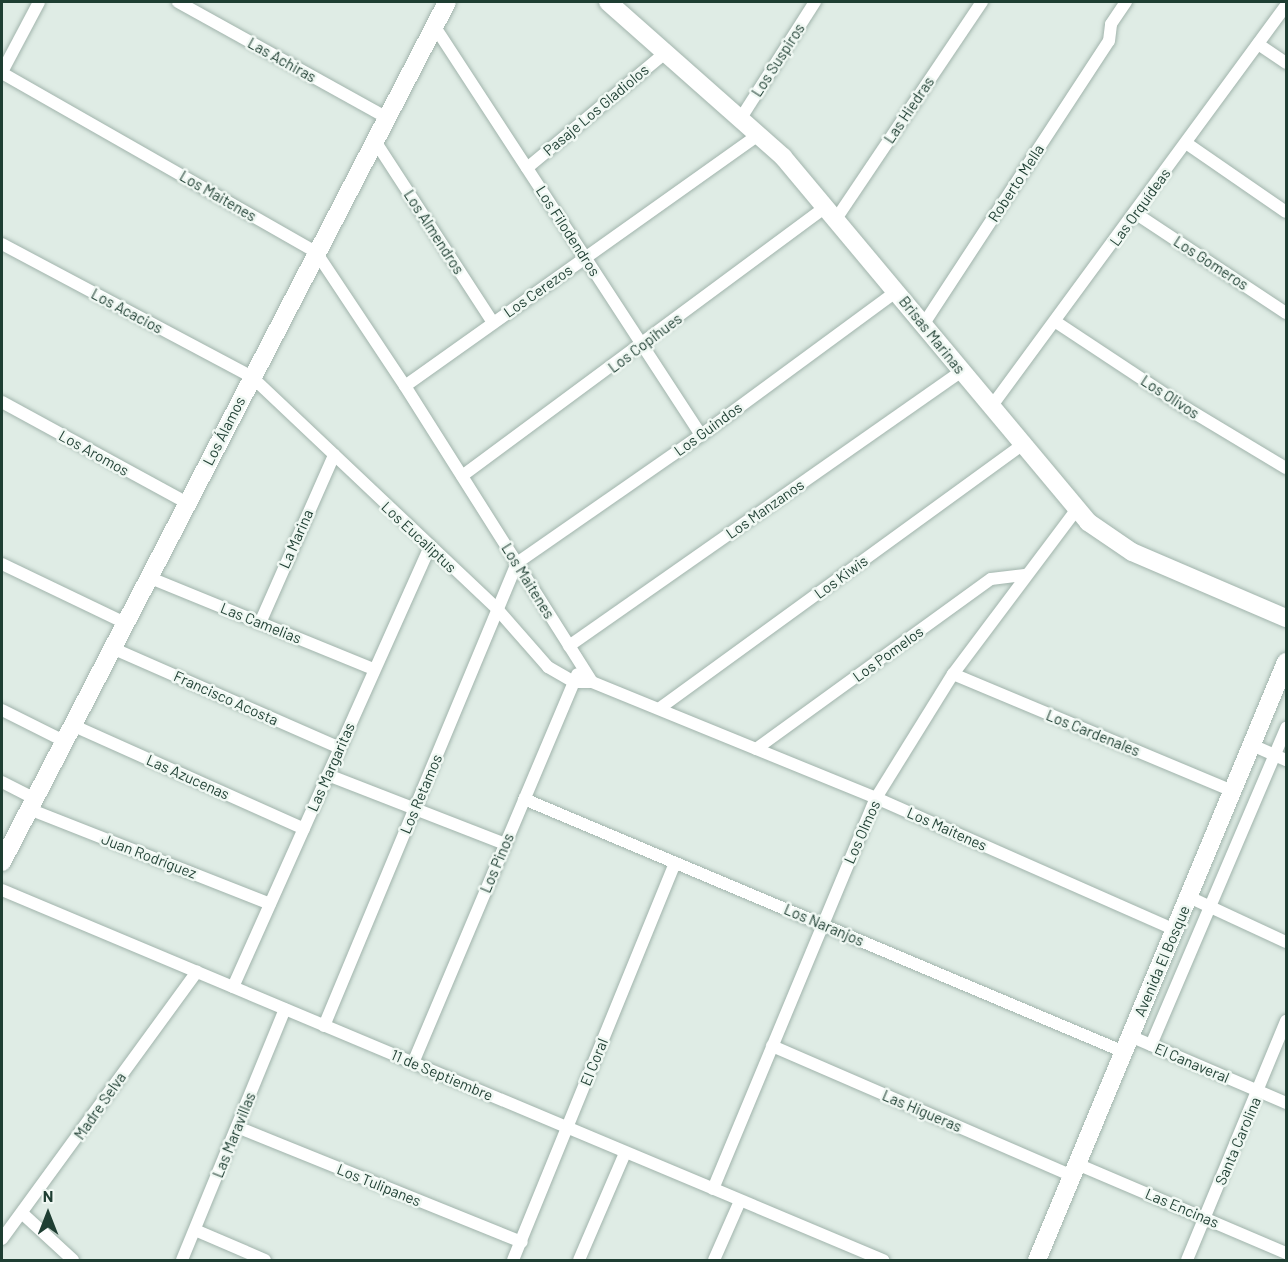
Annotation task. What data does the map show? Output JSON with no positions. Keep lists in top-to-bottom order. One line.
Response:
{"streets":{"street":["Las Achiras","Los Suspiros","Pasaje Los Gladiolos","Las Hiedras","Roberto Mella","Los Maitenes","Las Orquídeas","Los Filodendros","Los Almendros","Los Gomeros","Los Cerezos","Los Acacios","Brisas Marinas","Los Copihues","Los Olivos","Los Guindos","Los Álamos","Los Aromos","Los Manzanos","Los Eucaliptus","La Marina","Los Kiwis","Las Camelias","Los Pomelos","Francisco Acosta","Los Cardenales","Las Margaritas","Las Azucenas","Los Retamos","Los Olmos","Juan Rodríguez","Los Pinos","Los Naranjos","Avenida El Bosque","El Coral","El Canaveral","11 de Septiembre","Madre Selva","Las Higueras","Las Maravillas","Santa Carolina","Los Tulipanes","Las Encinas"]},"crossings":[["Las Achiras","Los Álamos"],["Los Suspiros","Brisas Marinas"],["Pasaje Los Gladiolos","Los Filodendros"],["Pasaje Los Gladiolos","Brisas Marinas"],["Las Hiedras","Brisas Marinas"],["Las Hiedras","Los Copihues"],["Roberto Mella","Brisas Marinas"],["Los Maitenes","Los Cerezos"],["Los Maitenes","Los Copihues"],["Los Maitenes","Los Guindos"],["Los Maitenes","Los Álamos"],["Los Maitenes","Los Manzanos"],["Los Maitenes","Los Eucaliptus"],["Los Maitenes","Los Kiwis"],["Los Maitenes","Los Pomelos"],["Los Maitenes","Los Retamos"],["Los Maitenes","Los Olmos"],["Los Maitenes","Los Pinos"],["Los Maitenes","Avenida El Bosque"],["Las Orquídeas","Los Gomeros"],["Las Orquídeas","Brisas Marinas"],["Las Orquídeas","Los Olivos"],["Los Filodendros","Los Cerezos"],["Los Filodendros","Los Copihues"],["Los Filodendros","Los Guindos"],["Los Filodendros","Los Álamos"],["Los Almendros","Los Cerezos"],["Los Almendros","Los Álamos"],["Los Cerezos","Brisas Marinas"],["Los Acacios","Los Álamos"],["Los Acacios","Los Eucaliptus"],["Brisas Marinas","Los Copihues"],["Brisas Marinas","Los Guindos"],["Brisas Marinas","Los Manzanos"],["Brisas Marinas","Los Kiwis"],["Brisas Marinas","Los Olmos"],["Los Guindos","Los Retamos"],["Los Álamos","Los Aromos"],["Los Álamos","Los Eucaliptus"],["Los Álamos","Las Camelias"],["Los Álamos","Francisco Acosta"],["Los Álamos","Las Azucenas"],["Los Álamos","Juan Rodríguez"],["Los Eucaliptus","La Marina"],["Los Eucaliptus","Las Margaritas"],["Los Eucaliptus","Los Retamos"],["Los Eucaliptus","Los Pinos"],["La Marina","Las Camelias"],["Las Camelias","Las Margaritas"],["Los Pomelos","Los Olmos"],["Francisco Acosta","Las Margaritas"],["Los Cardenales","Los Olmos"],["Los Cardenales","Avenida El Bosque"],["Las Margaritas","Las Azucenas"],["Las Margaritas","Juan Rodríguez"],["Las Margaritas","11 de Septiembre"],["Los Retamos","11 de Septiembre"],["Los Olmos","Los Naranjos"],["Los Olmos","11 de Septiembre"],["Los Olmos","Las Higueras"],["Los Pinos","Los Naranjos"],["Los Pinos","11 de Septiembre"],["Los Naranjos","Avenida El Bosque"],["Los Naranjos","El Coral"],["Los Naranjos","El Canaveral"],["Avenida El Bosque","El Canaveral"],["Avenida El Bosque","Las Higueras"],["Avenida El Bosque","Las Encinas"],["El Coral","11 de Septiembre"],["El Coral","Los Tulipanes"],["El Canaveral","Santa Carolina"],["11 de Septiembre","Madre Selva"],["11 de Septiembre","Las Maravillas"],["Las Higueras","Las Encinas"],["Las Maravillas","Los Tulipanes"],["Santa Carolina","Las Encinas"]],"north":"top"}
